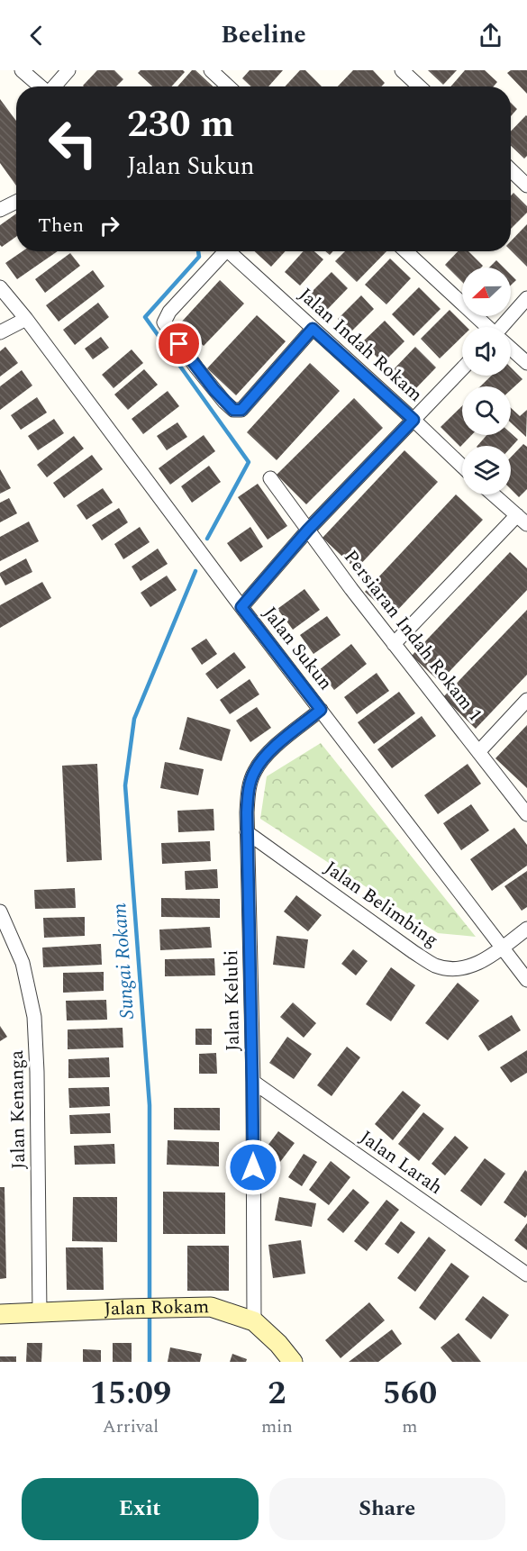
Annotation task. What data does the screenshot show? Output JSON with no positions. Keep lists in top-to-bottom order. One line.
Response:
{"streets":{"main road":["Jalan Rokam"],"street":["Jalan Indah Rokam","Persiaran Indah Rokam 1","Jalan Sukun","Jalan Belimbing","Jalan Kelubi","Jalan Kenanga","Jalan Larah"]},"crossings":[["Jalan Sukun","Jalan Belimbing"],["Jalan Sukun","Jalan Kelubi"],["Jalan Belimbing","Jalan Kelubi"],["Jalan Kelubi","Jalan Larah"],["Jalan Kelubi","Jalan Rokam"],["Jalan Kenanga","Jalan Rokam"]],"water":["Sungai Rokam"],"north":"left","page":{"header":"Beeline","turn":["230 m","Jalan Sukun"],"then":"Then","eta":["15:09","Arrival","2","min","560","m"],"buttons":["Exit","Share"]}}
